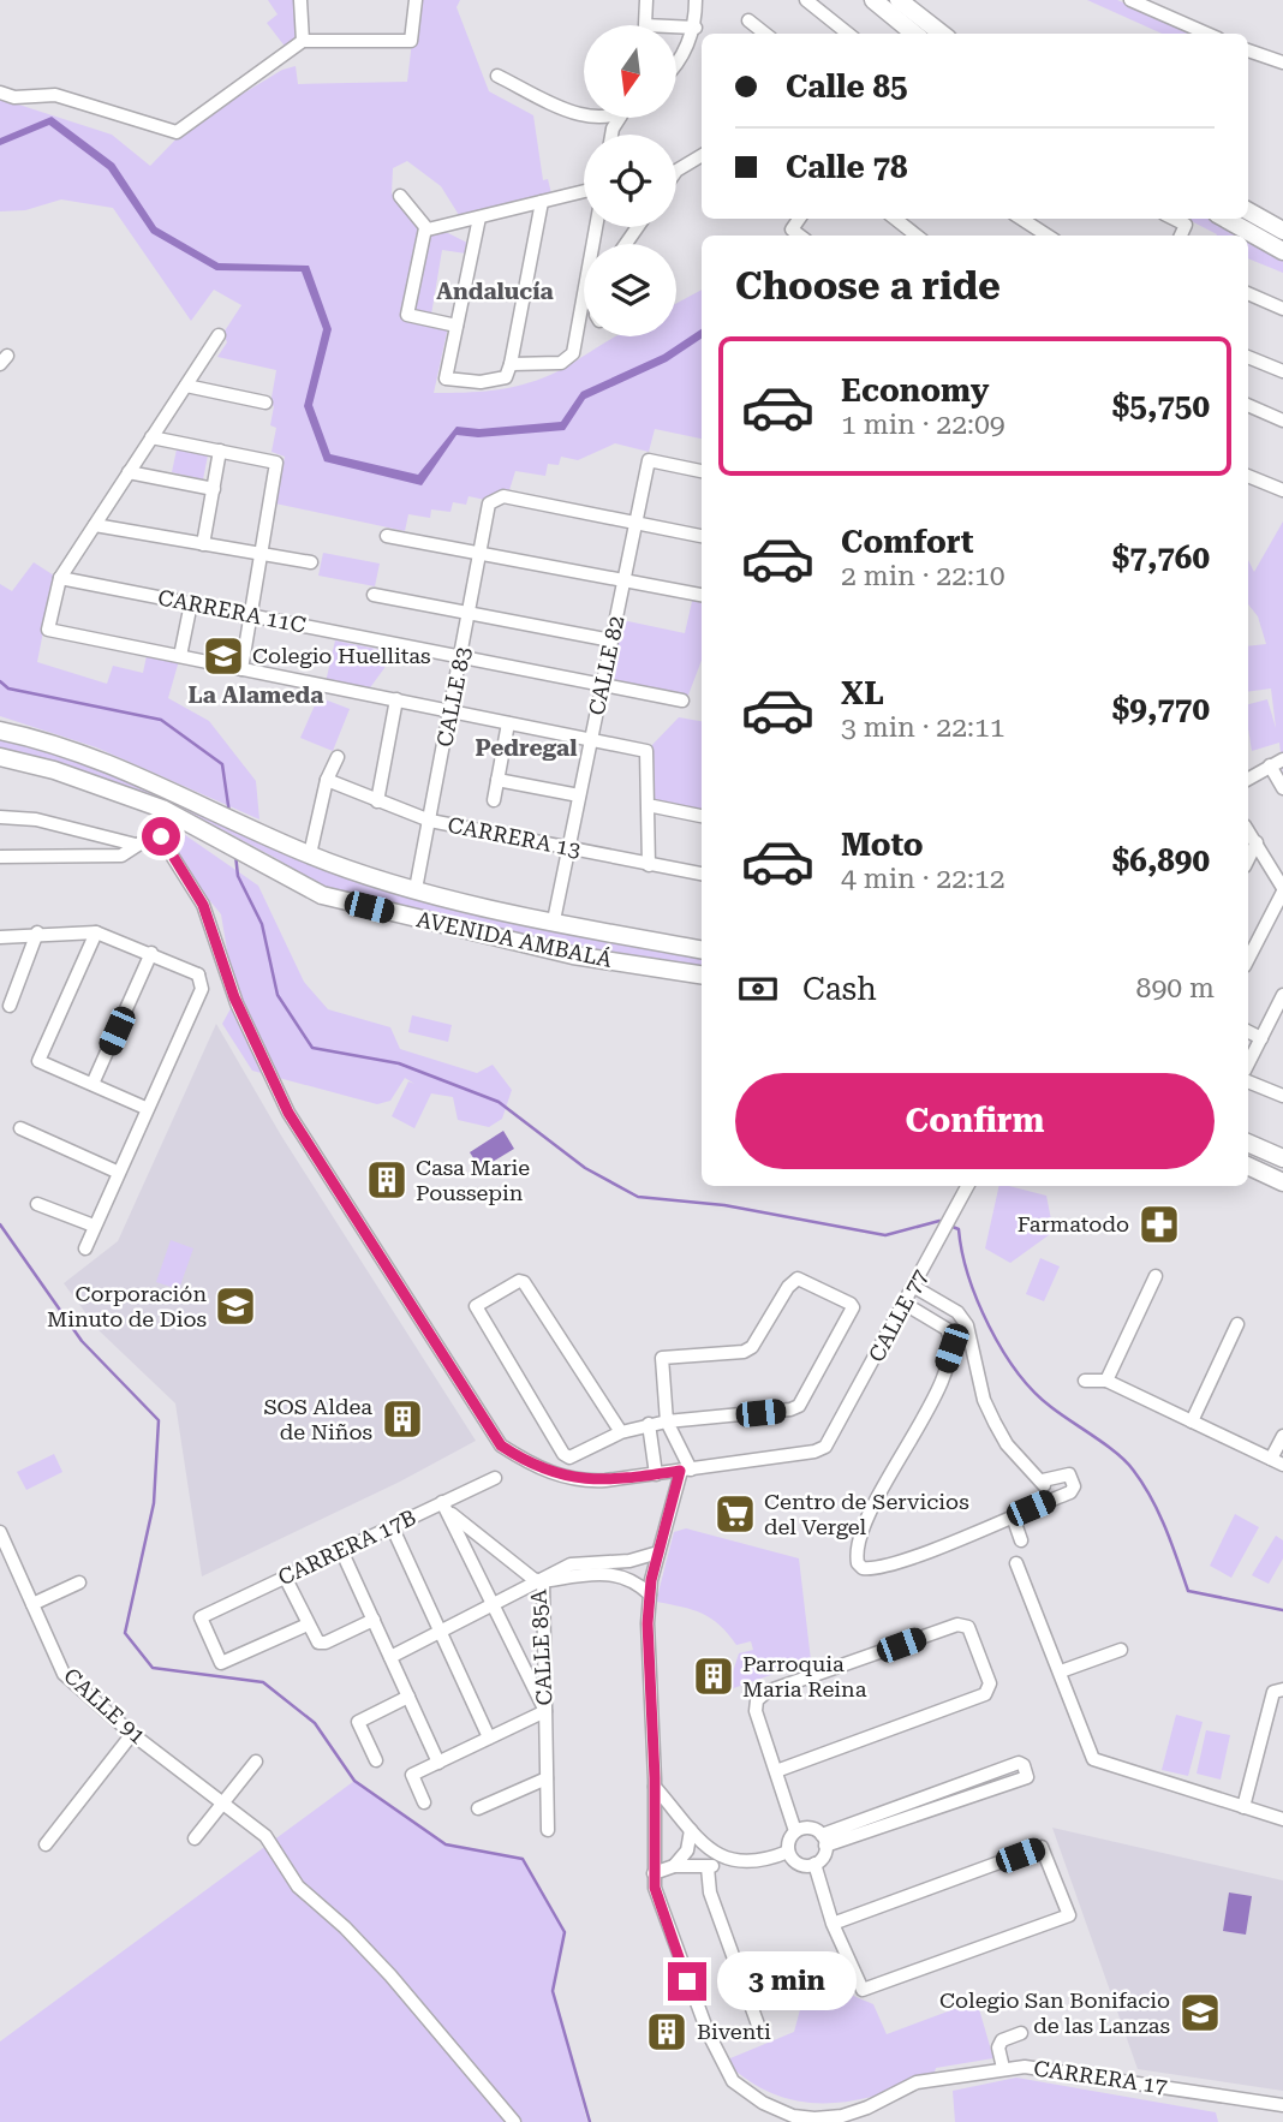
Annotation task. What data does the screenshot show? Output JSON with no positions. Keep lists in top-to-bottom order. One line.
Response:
{"streets":{"main road":["AVENIDA AMBALÁ"],"street":["CARRERA 11C","CALLE 82","CALLE 83","CARRERA 13","CALLE 77","CARRERA 17B","CALLE 85A","CALLE 91","CARRERA 17"]},"crossings":[["CARRERA 11C","CALLE 82"],["CARRERA 11C","CALLE 83"],["CALLE 82","CALLE 83"],["CALLE 82","CARRERA 13"],["CALLE 82","AVENIDA AMBALÁ"],["CALLE 83","CARRERA 13"],["CALLE 83","AVENIDA AMBALÁ"],["CARRERA 17B","CALLE 85A"]],"districts":["Andalucía","La Alameda","Pedregal"],"places":{"school or university":["Colegio Huellitas","Corporación Minuto de Dios","Colegio San Bonifacio de las Lanzas"],"building":["Casa Marie Poussepin","SOS Aldea de Niños","Parroquia Maria Reina","Biventi"],"pharmacy":["Farmatodo"],"supermarket":["Centro de Servicios del Vergel"]},"north":"bottom","page":{"banner":["Calle 85","Calle 78"],"heading":"Choose a ride","list":[{"name":"Economy","note":"1 min · 22:09","value":"$5,750"},{"name":"Comfort","note":"2 min · 22:10","value":"$7,760"},{"name":"XL","note":"3 min · 22:11","value":"$9,770"},{"name":"Moto","note":"4 min · 22:12","value":"$6,890"}],"pay":["Cash","890 m"],"buttons":"Confirm","bubble":"3 min"}}
